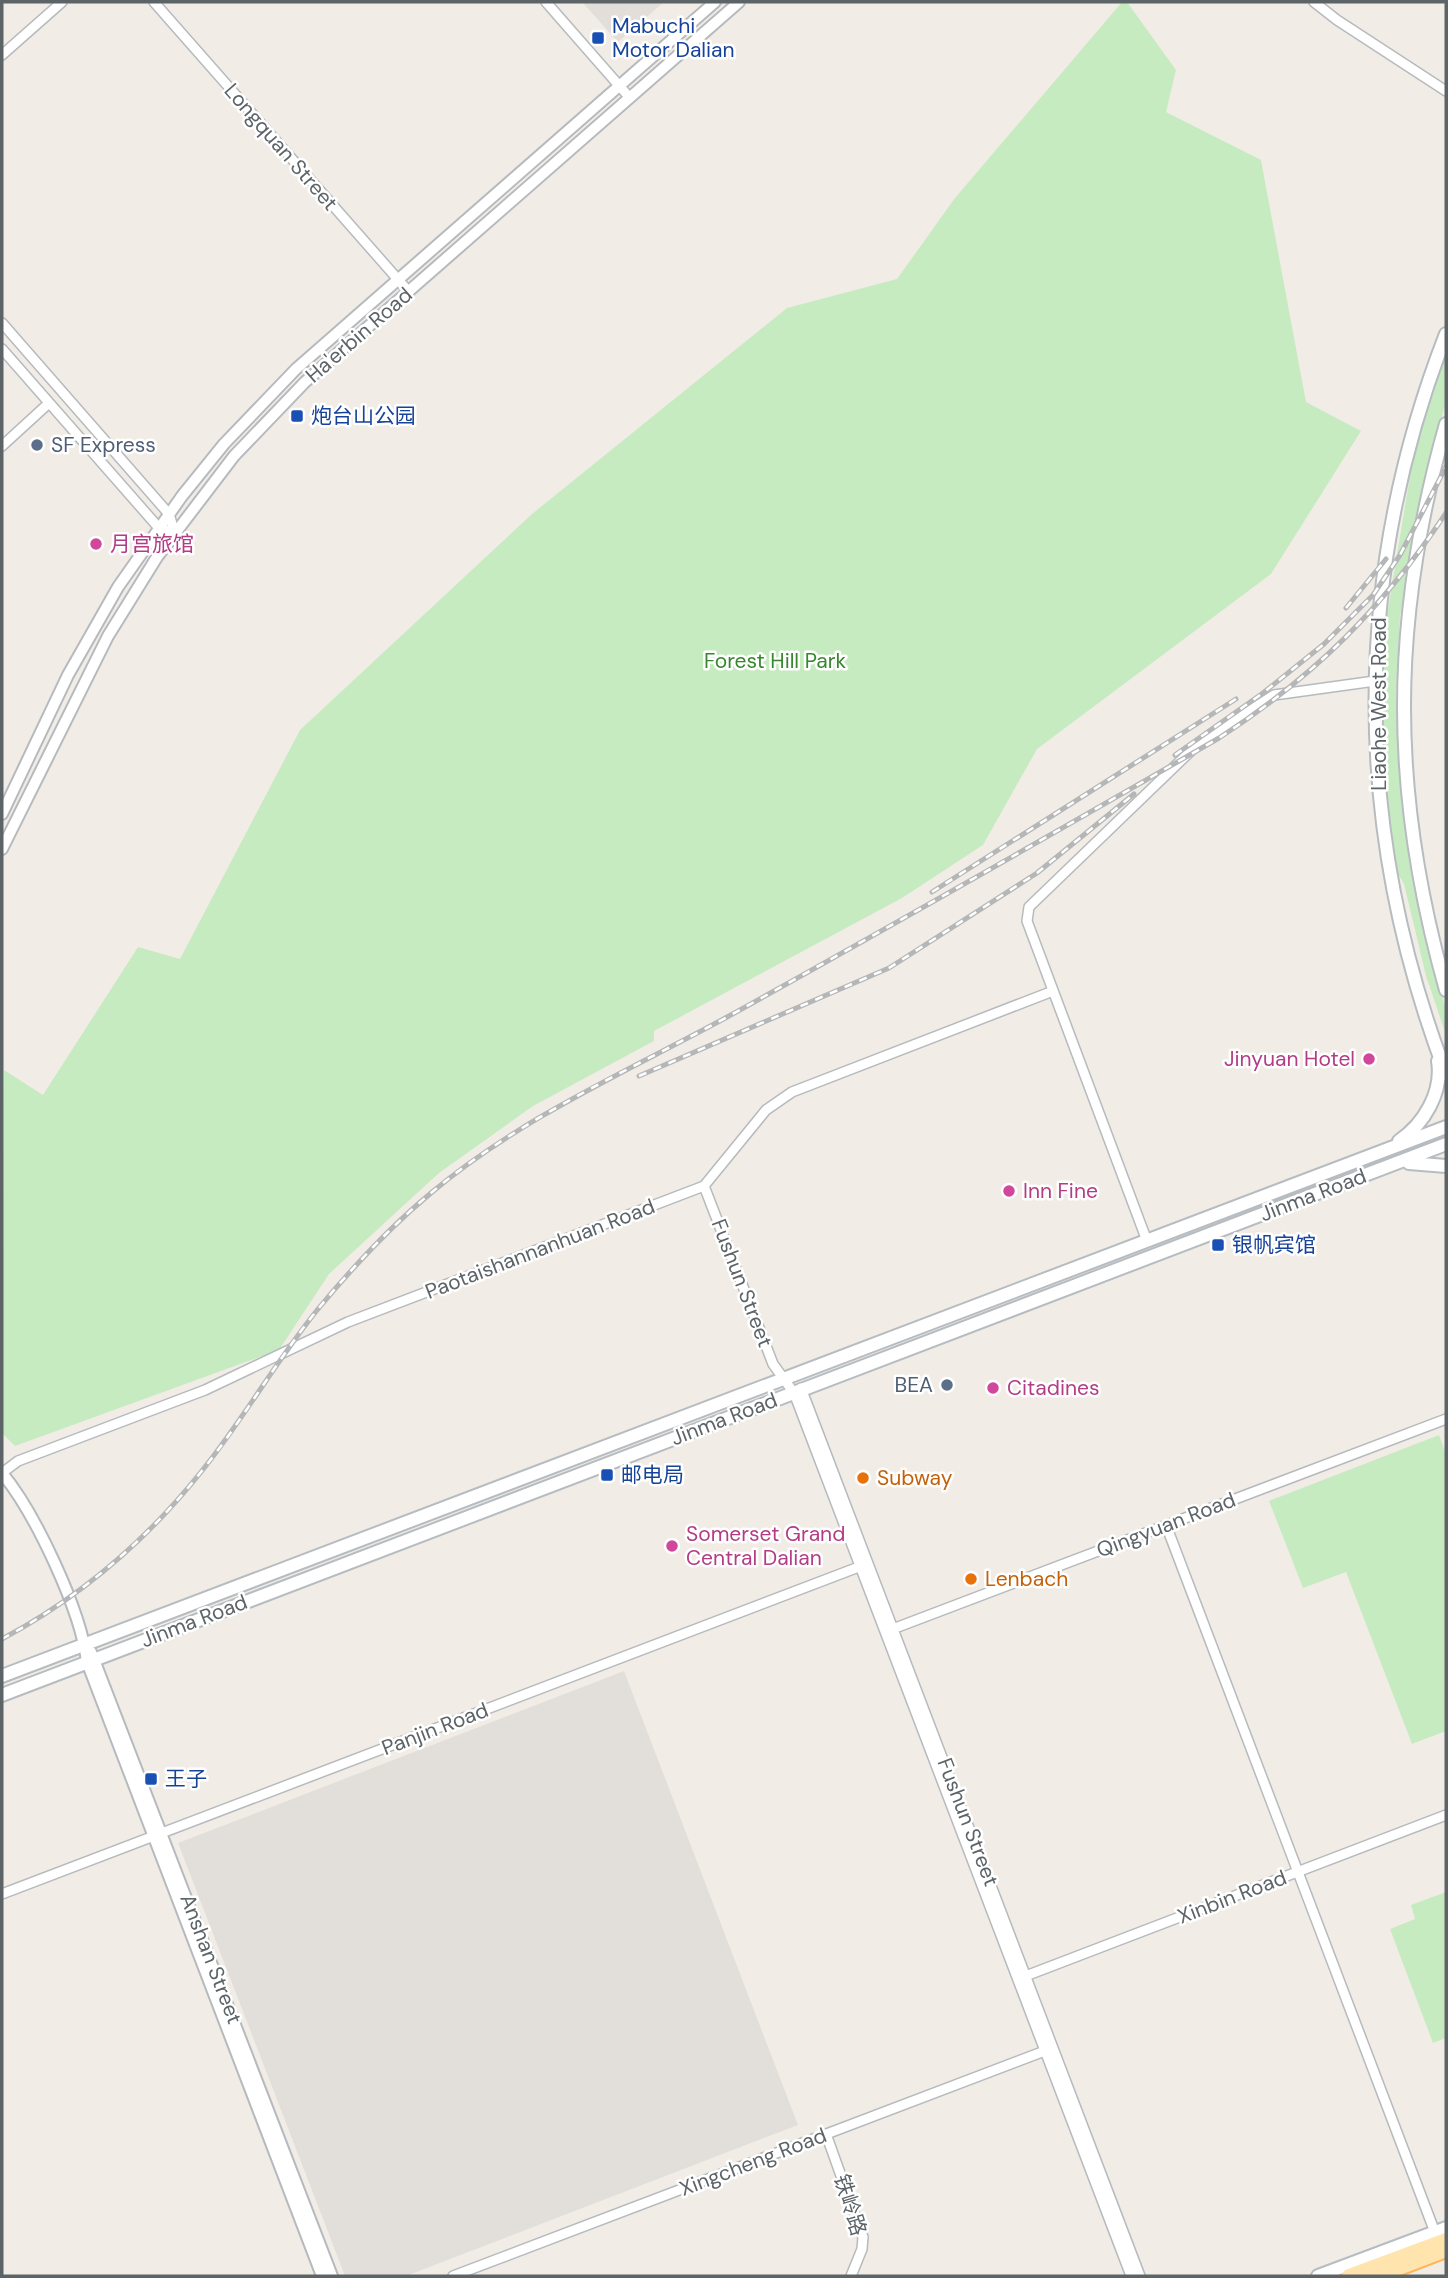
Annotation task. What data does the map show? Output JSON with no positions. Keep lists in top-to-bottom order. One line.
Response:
{"streets":{"main road":["Liaohe West Road","Jinma Road"],"street":["Longquan Street","Ha'erbin Road","Paotaishannanhuan Road","Fushun Street","Qingyuan Road","Panjin Road","Xinbin Road","Anshan Street","Xingcheng Road","铁岭路"]},"crossings":[["Longquan Street","Ha'erbin Road"],["Jinma Road","Fushun Street"],["Jinma Road","Anshan Street"],["Paotaishannanhuan Road","Fushun Street"],["Paotaishannanhuan Road","Anshan Street"],["Fushun Street","Qingyuan Road"],["Fushun Street","Panjin Road"],["Fushun Street","Xinbin Road"],["Fushun Street","Xingcheng Road"],["Panjin Road","Anshan Street"],["Xingcheng Road","铁岭路"]],"parks":["Forest Hill Park"],"places":{"transit":["Mabuchi Motor Dalian","炮台山公园","银帆宾馆","邮电局","王子"],"other":["SF Express","月宫旅馆","Jinyuan Hotel","Inn Fine","BEA","Citadines","Subway","Somerset Grand Central Dalian","Lenbach"]}}
